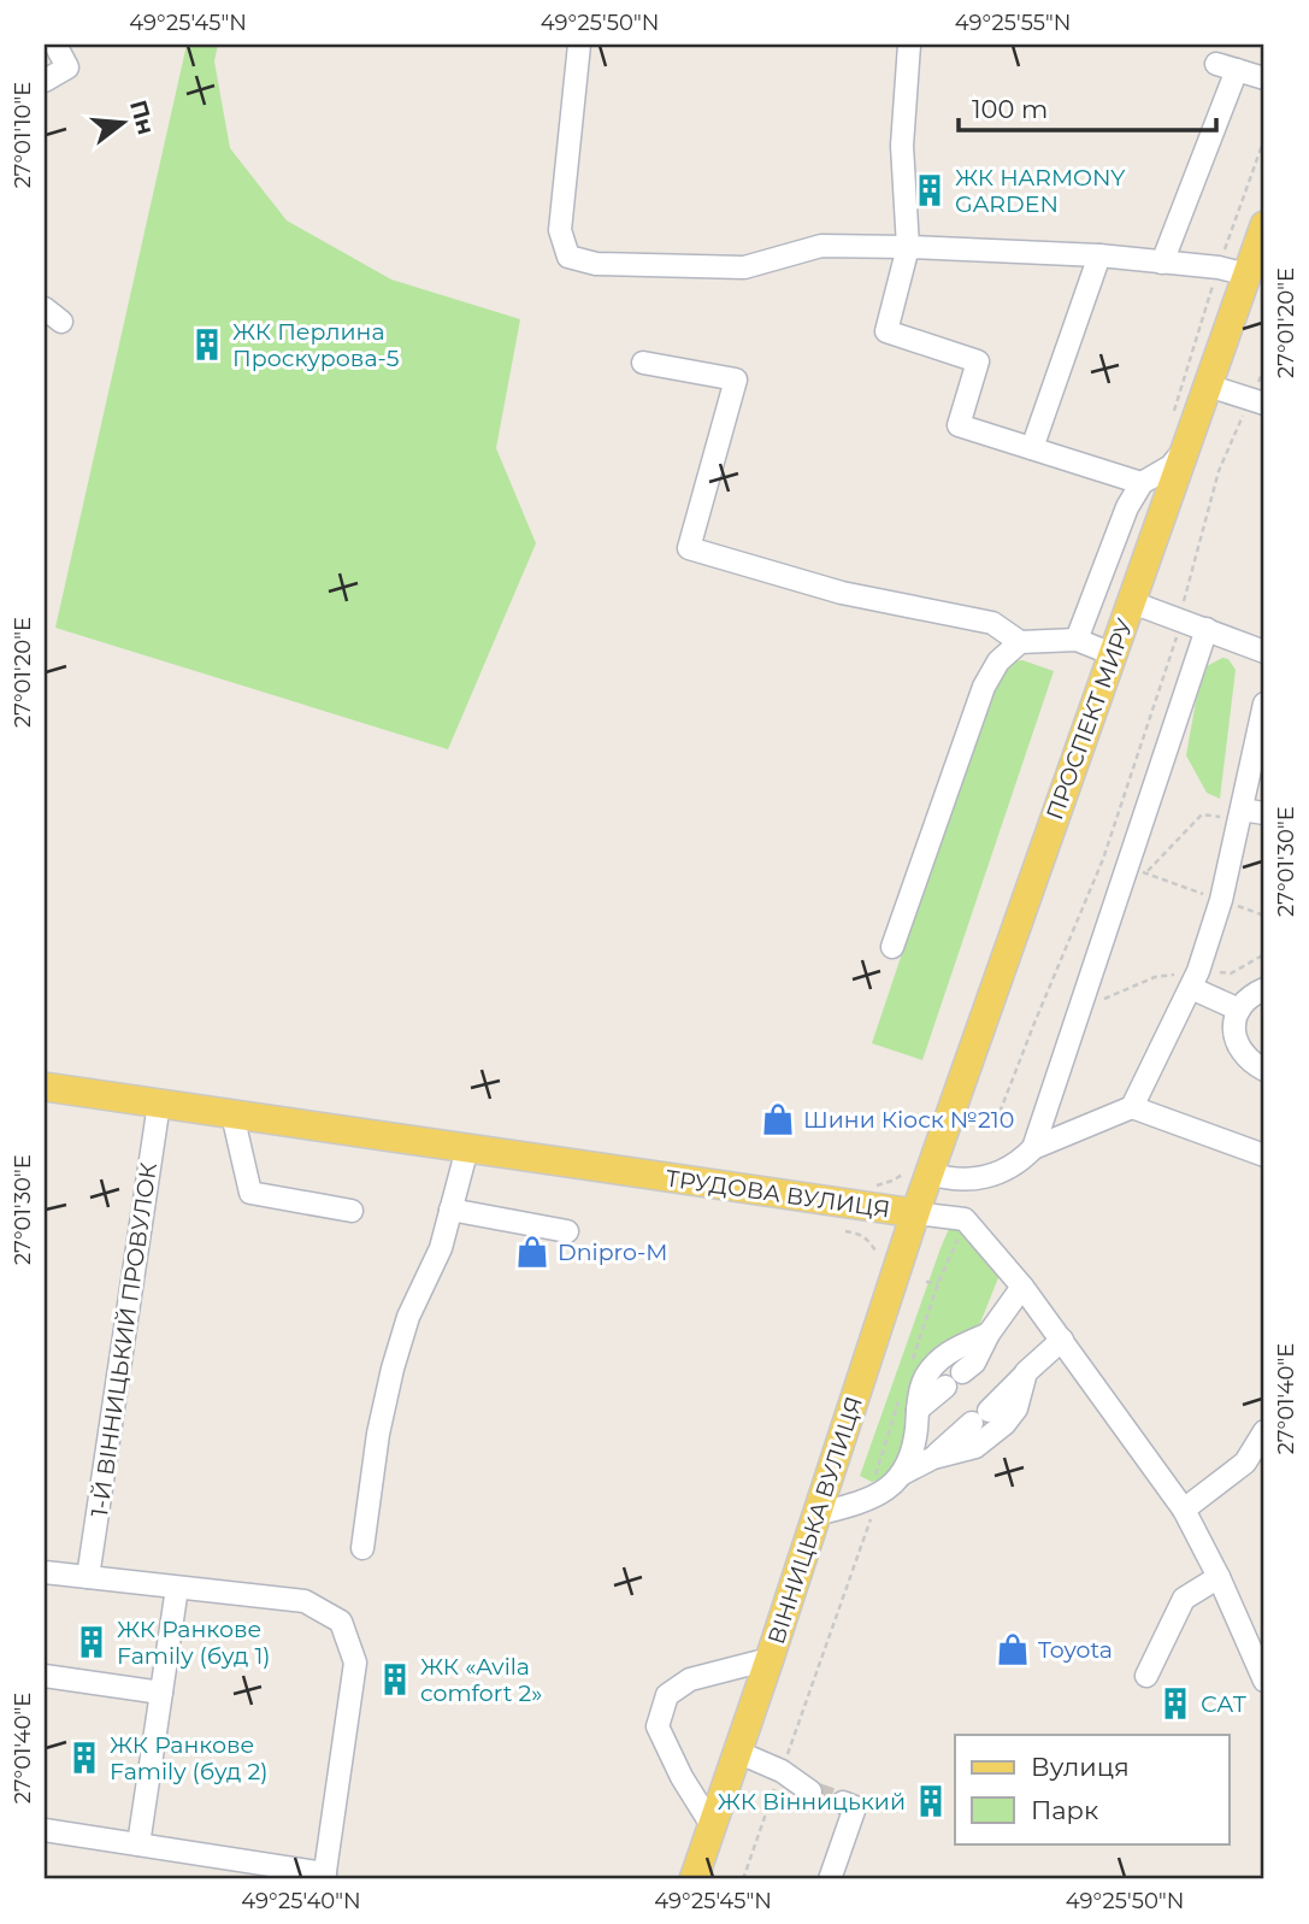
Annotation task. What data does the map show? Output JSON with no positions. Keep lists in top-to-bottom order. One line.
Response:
{"streets":{"main road":["ПРОСПЕКТ МИРУ","ТРУДОВА ВУЛИЦЯ","ВІННИЦЬКА ВУЛИЦЯ"],"street":["1-Й ВІННИЦЬКИЙ ПРОВУЛОК"]},"crossings":[["ПРОСПЕКТ МИРУ","ТРУДОВА ВУЛИЦЯ"],["ПРОСПЕКТ МИРУ","ВІННИЦЬКА ВУЛИЦЯ"],["ТРУДОВА ВУЛИЦЯ","1-Й ВІННИЦЬКИЙ ПРОВУЛОК"],["ТРУДОВА ВУЛИЦЯ","ВІННИЦЬКА ВУЛИЦЯ"]],"places":{"building":["ЖК HARMONY GARDEN","ЖК Перлина Проскурова-5","ЖК Ранкове Family (буд 1)","ЖК «Avila comfort 2»","САТ","ЖК Ранкове Family (буд 2)","ЖК Вінницький"],"shop":["Шини Кіоск №210","Dnipro-M","Toyota"]},"legend":["Вулиця","Парк"],"scale_bar":"100 m","north":"right","coordinates":["49°25'45\"N","49°25'50\"N","49°25'55\"N","27°01'10\"E","27°01'20\"E","27°01'30\"E","27°01'40\"E","49°25'40\"N"]}
